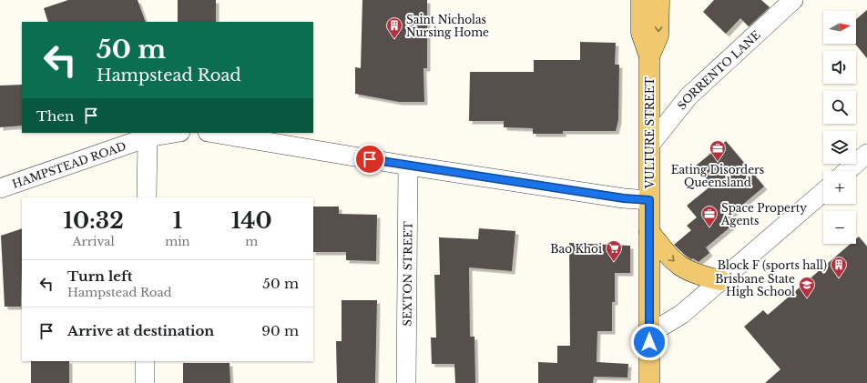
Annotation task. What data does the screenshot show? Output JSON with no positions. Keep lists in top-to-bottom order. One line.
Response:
{"streets":{"main road":["VULTURE STREET"],"street":["SORRENTO LANE","HAMPSTEAD ROAD","SEXTON STREET"]},"crossings":[["SORRENTO LANE","VULTURE STREET"]],"places":{"building":["Saint Nicholas Nursing Home","Block F (sports hall)"],"office":["Eating Disorders Queensland","Space Property Agents"],"supermarket":["Bao Khoi"],"school or university":["Brisbane State High School"]},"north":"right","page":{"map_buttons":["+","−"],"turn":["50 m","Hampstead Road"],"then":"Then","eta":["10:32","Arrival","1","min","140","m"],"list":[{"name":"Turn left","note":"Hampstead Road","value":"50 m"},{"name":"Arrive at destination","value":"90 m"}]}}
